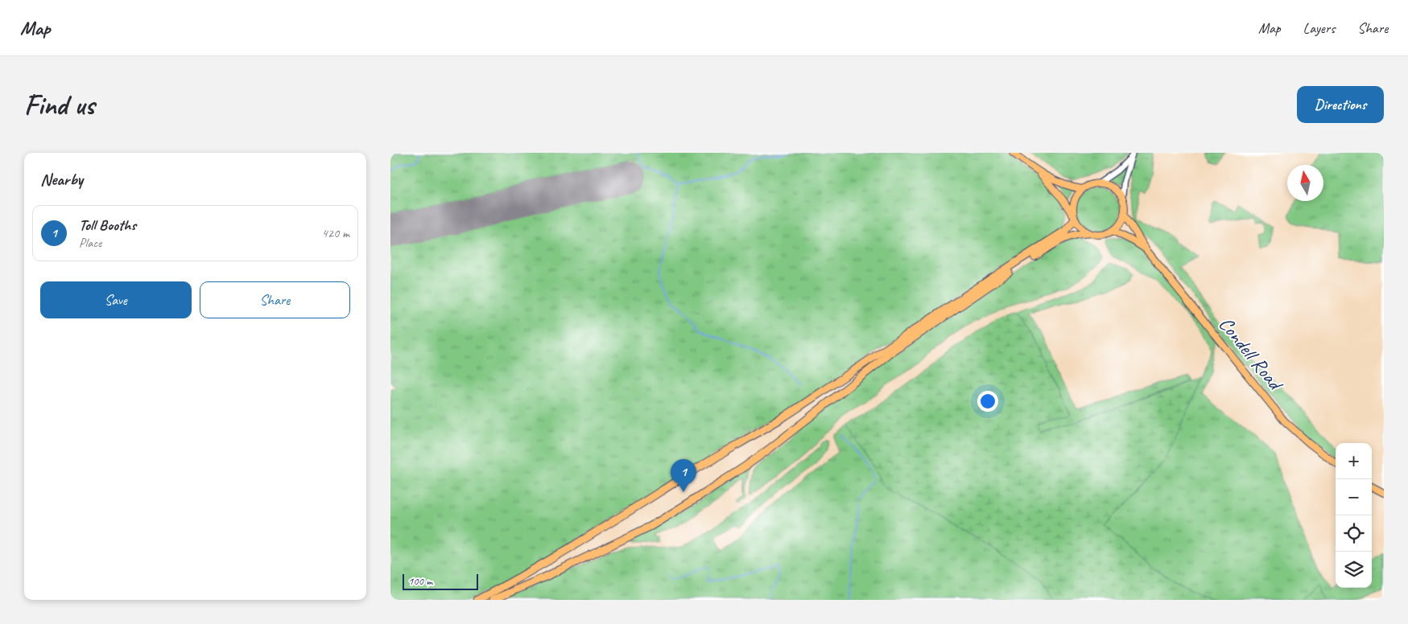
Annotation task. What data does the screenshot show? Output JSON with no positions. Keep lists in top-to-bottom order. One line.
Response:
{"streets":{"main road":["Condell Road"]},"scale_bar":"100 m","north":"top","page":{"header":"Map","nav":["Map","Layers","Share"],"buttons":["Directions",["Save","Share"]],"title":"Find us","heading":"Nearby","list":[{"mark":"1","name":"Toll Booths","note":"Place","value":"420 m"}],"map_buttons":["+","−"],"pins":"1","scale":"100 m"}}
